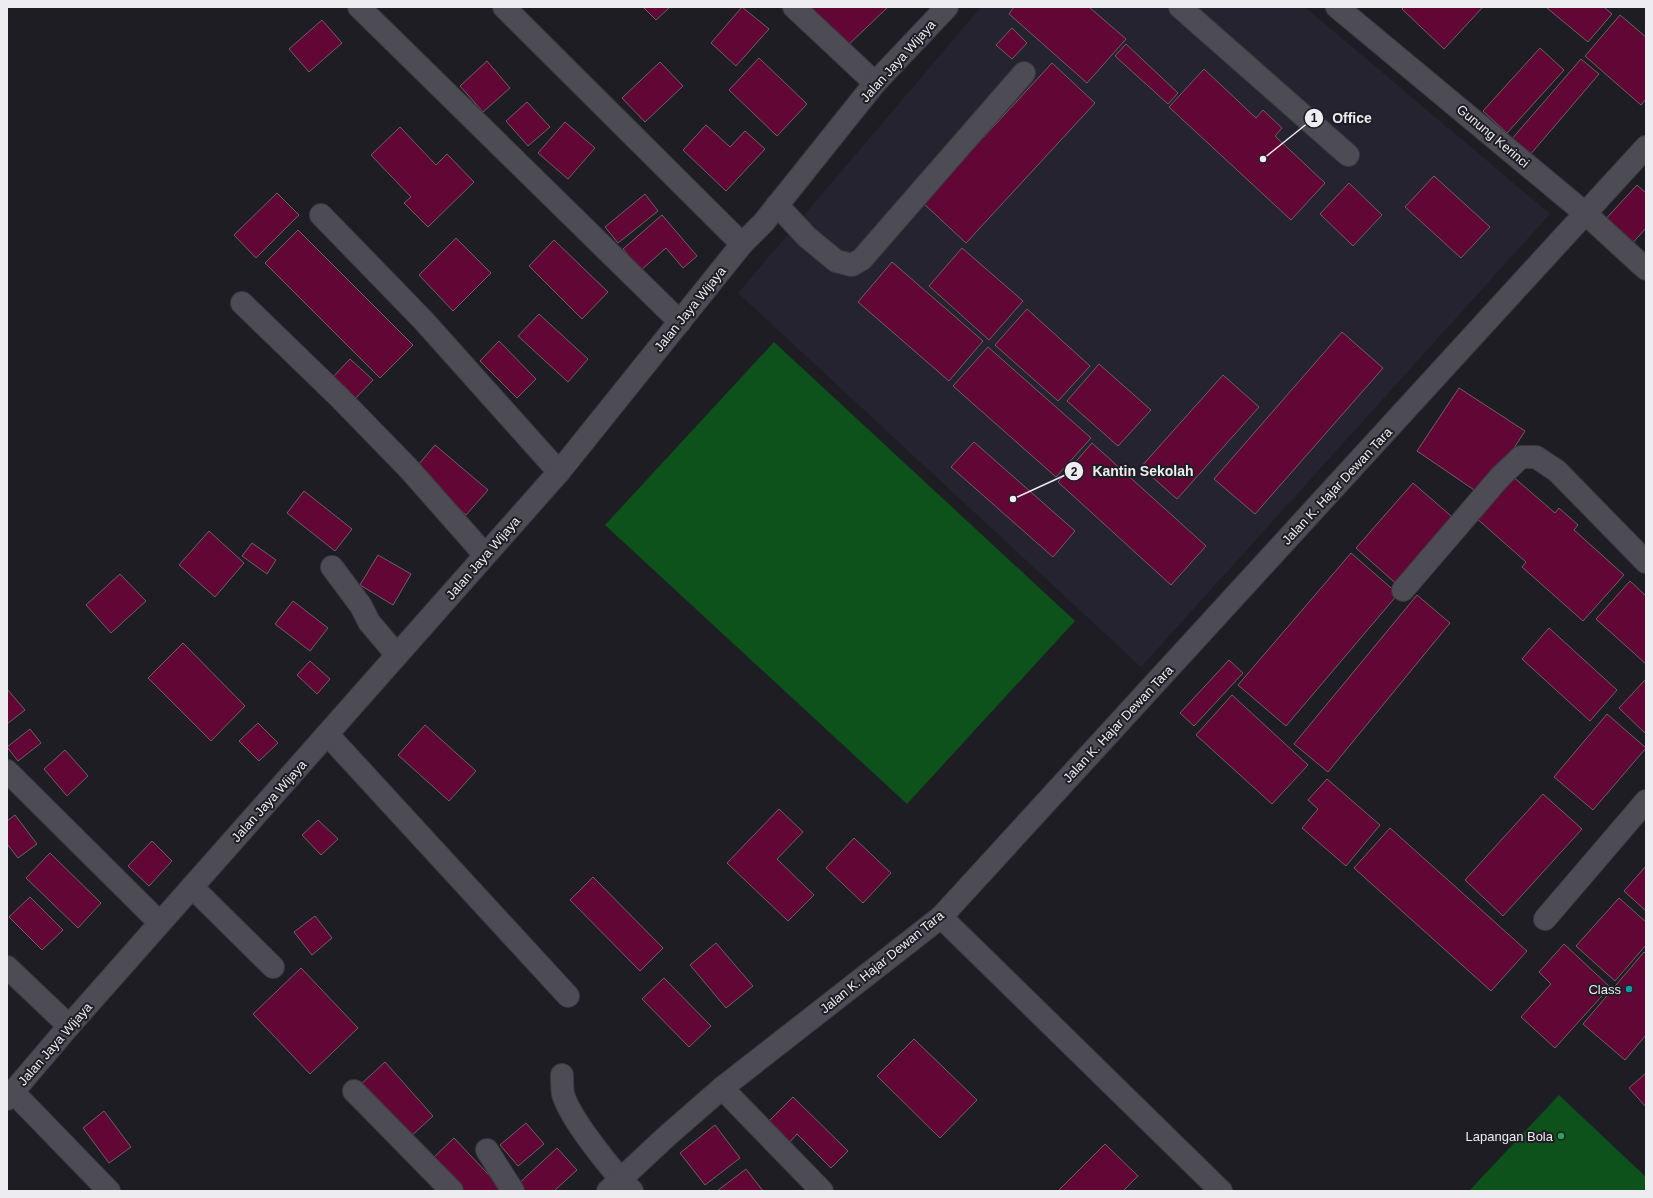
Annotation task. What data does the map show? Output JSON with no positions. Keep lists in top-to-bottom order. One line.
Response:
{"streets":{"street":["Jalan Jaya Wijaya","Gunung Kerinci","Jalan K. Hajar Dewan Tara"]},"crossings":[["Gunung Kerinci","Jalan K. Hajar Dewan Tara"]],"places":["Office","Kantin Sekolah","Class","Lapangan Bola"]}
